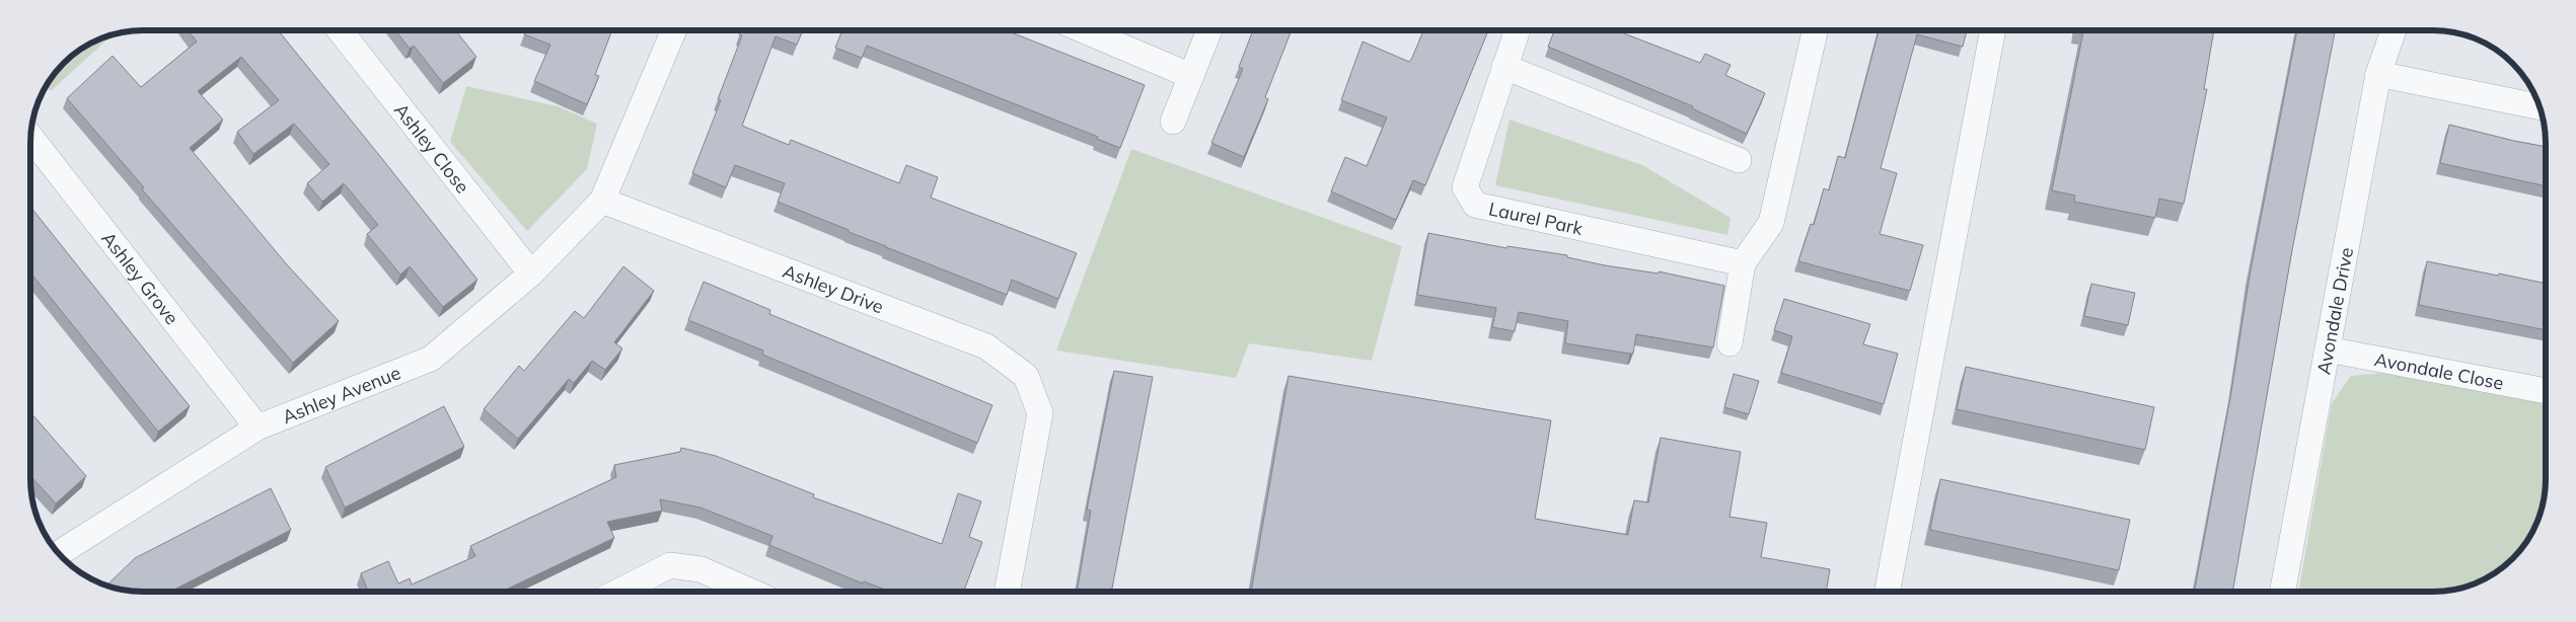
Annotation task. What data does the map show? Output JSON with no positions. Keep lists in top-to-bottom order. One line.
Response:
{"streets":{"street":["Ashley Close","Laurel Park","Ashley Grove","Ashley Drive","Avondale Drive","Avondale Close","Ashley Avenue"]},"crossings":[["Ashley Close","Ashley Avenue"],["Ashley Grove","Ashley Avenue"],["Ashley Drive","Ashley Avenue"],["Avondale Drive","Avondale Close"]]}
